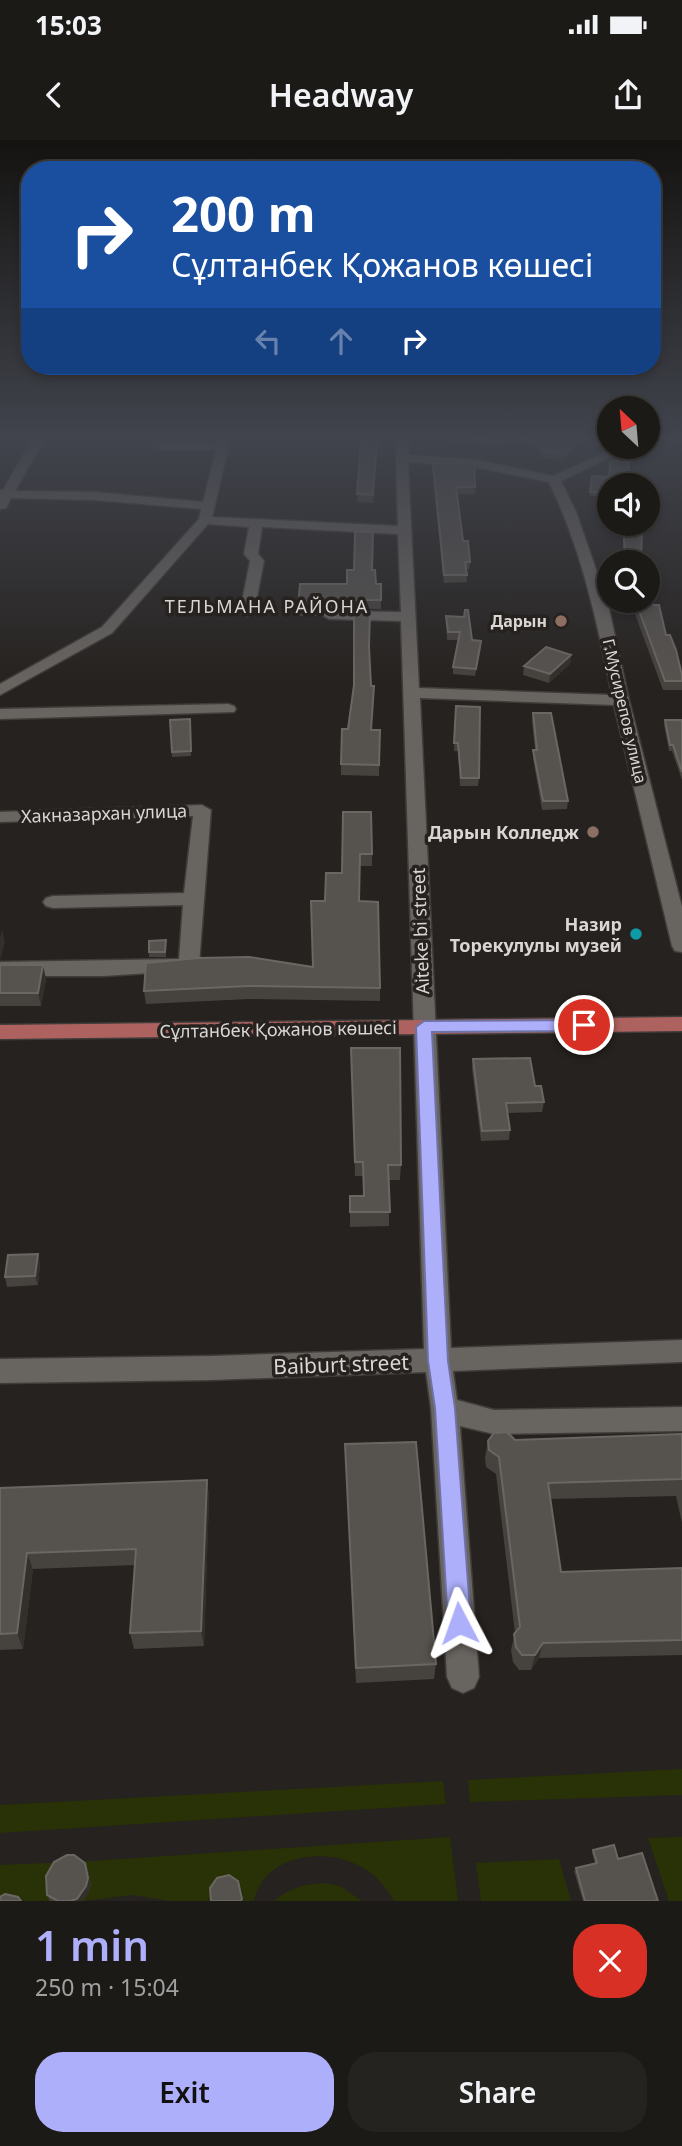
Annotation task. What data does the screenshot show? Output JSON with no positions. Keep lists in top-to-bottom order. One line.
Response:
{"streets":{"main road":["Сұлтанбек Қожанов көшесі"],"street":["Г.Мусирепов улица","Хакназархан улица","Aiteke bi street","Baiburt street"]},"crossings":[["Aiteke bi street","Сұлтанбек Қожанов көшесі"],["Aiteke bi street","Baiburt street"]],"districts":["ТЕЛЬМАНА РАЙОНА"],"places":["Дарын","Дарын Колледж","Назир Торекулулы музей"],"north":"top left","page":{"status":"15:03","header":"Headway","turn":["200 m","Сұлтанбек Қожанов көшесі"],"heading":["1 min","250 m · 15:04"],"buttons":["Exit","Share"]}}
